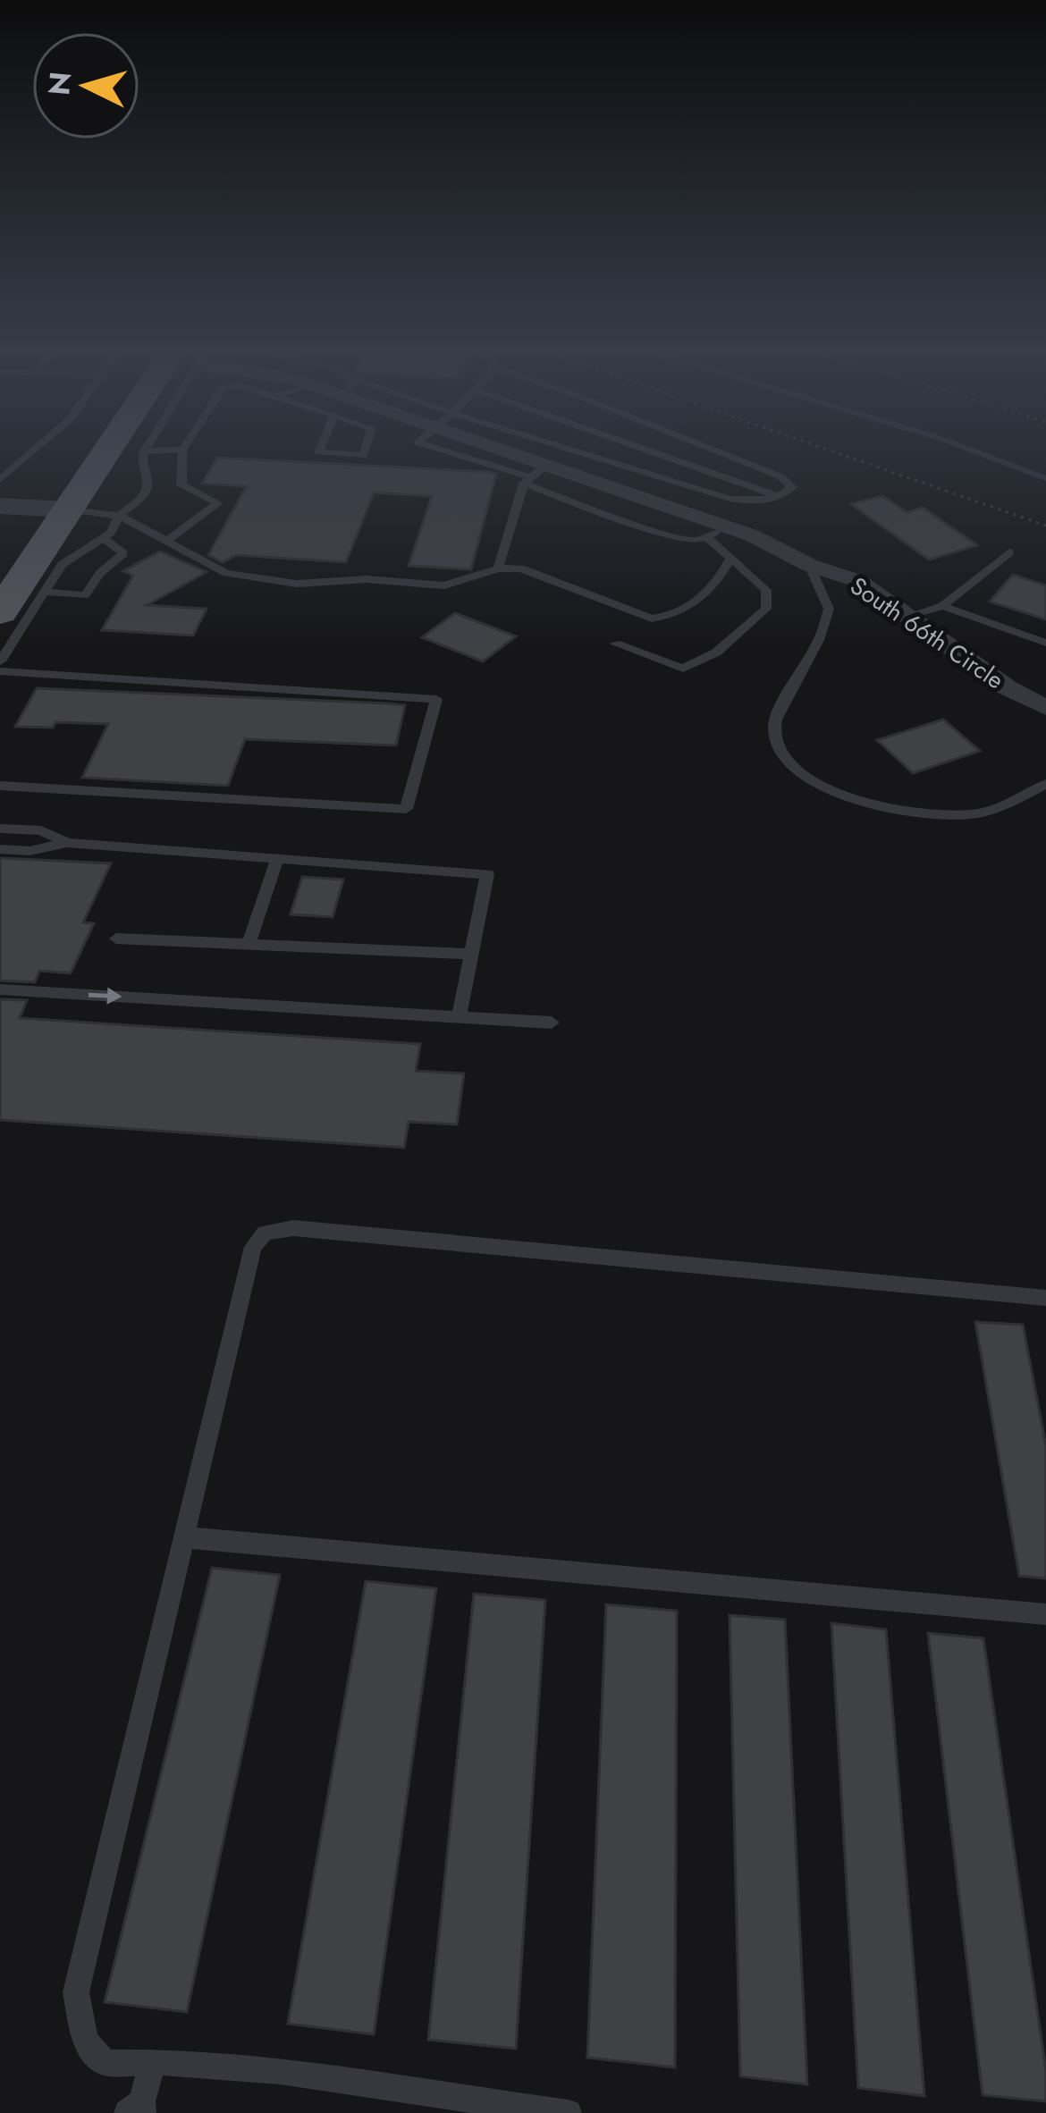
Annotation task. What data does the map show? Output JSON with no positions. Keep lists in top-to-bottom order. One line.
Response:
{"streets":{"street":["South 66th Circle"]},"north":"left"}
